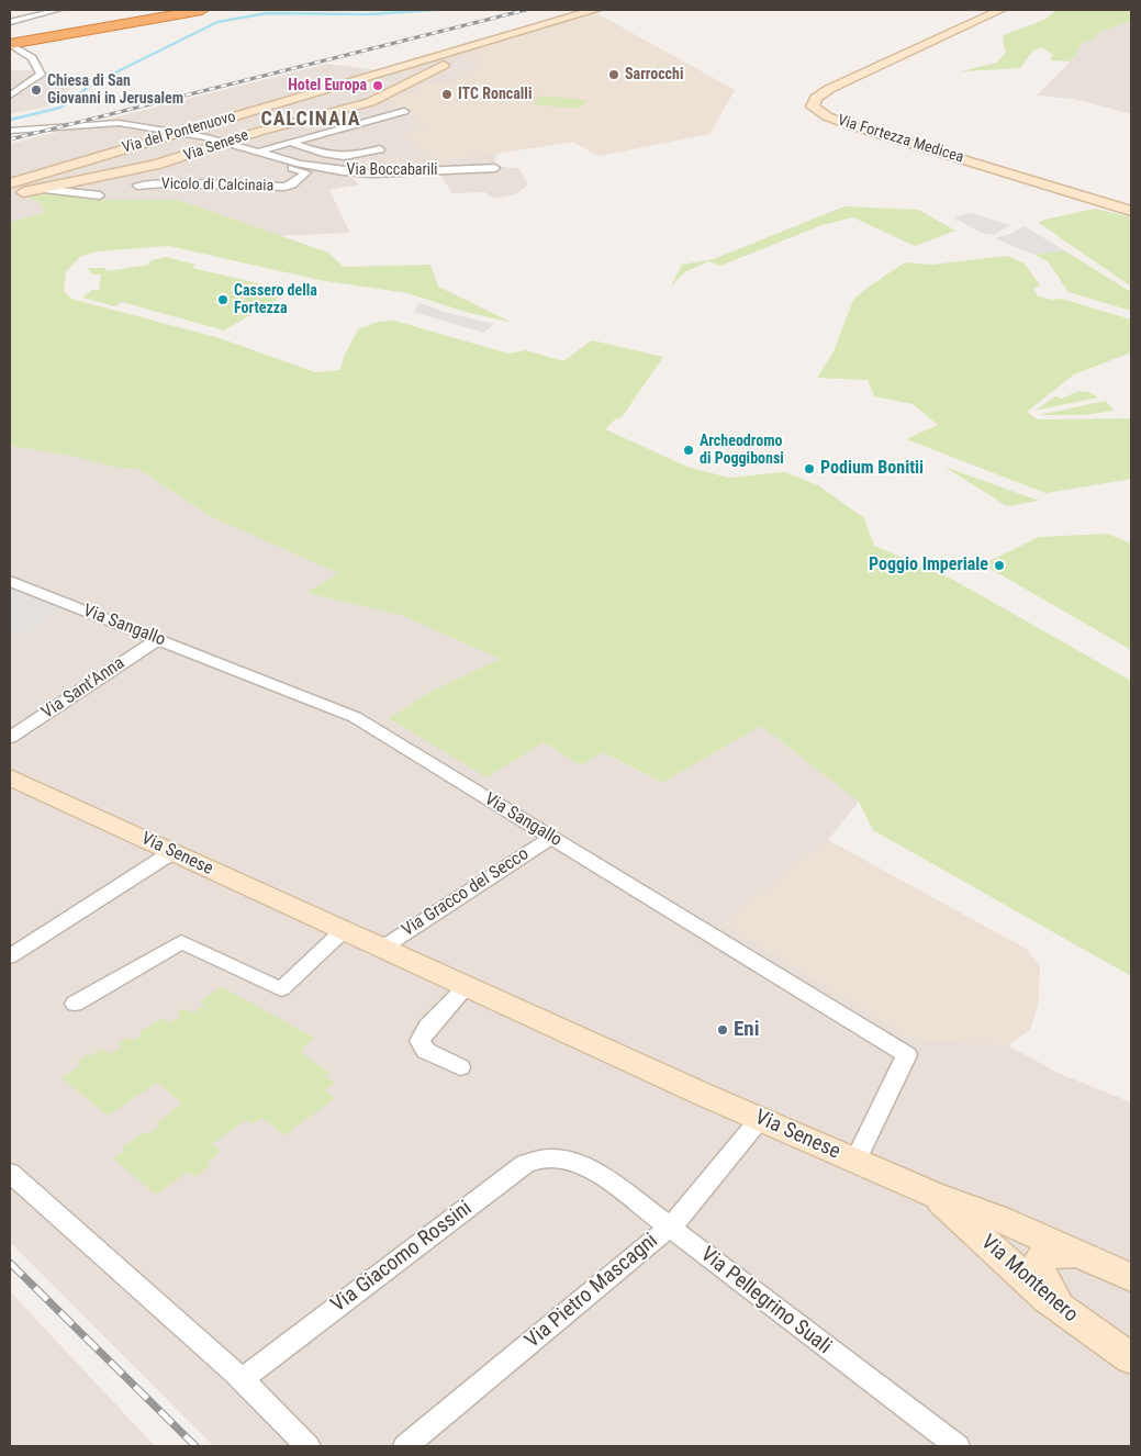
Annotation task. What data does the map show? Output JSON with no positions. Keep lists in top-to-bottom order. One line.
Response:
{"streets":{"main road":["Via del Pontenuovo","Via Fortezza Medicea","Via Senese","Via Montenero"],"street":["Via Boccabarili","Vicolo di Calcinaia","Via Sangallo","Via Sant'Anna","Via Gracco del Secco","Via Giacomo Rossini","Via Pietro Mascagni","Via Pellegrino Suali"]},"crossings":[["Via del Pontenuovo","Via Senese"],["Via del Pontenuovo","Via Boccabarili"],["Via Senese","Via Boccabarili"],["Via Senese","Via Sangallo"],["Via Senese","Via Gracco del Secco"],["Via Senese","Via Montenero"],["Via Senese","Via Pietro Mascagni"],["Via Boccabarili","Vicolo di Calcinaia"],["Via Sangallo","Via Sant'Anna"],["Via Sangallo","Via Gracco del Secco"],["Via Giacomo Rossini","Via Pellegrino Suali"],["Via Pietro Mascagni","Via Pellegrino Suali"]],"districts":["CALCINAIA"],"places":["Sarrocchi","Hotel Europa","Chiesa di San Giovanni in Jerusalem","ITC Roncalli","Cassero della Fortezza","Archeodromo di Poggibonsi","Podium Bonitii","Poggio Imperiale","Eni"]}
